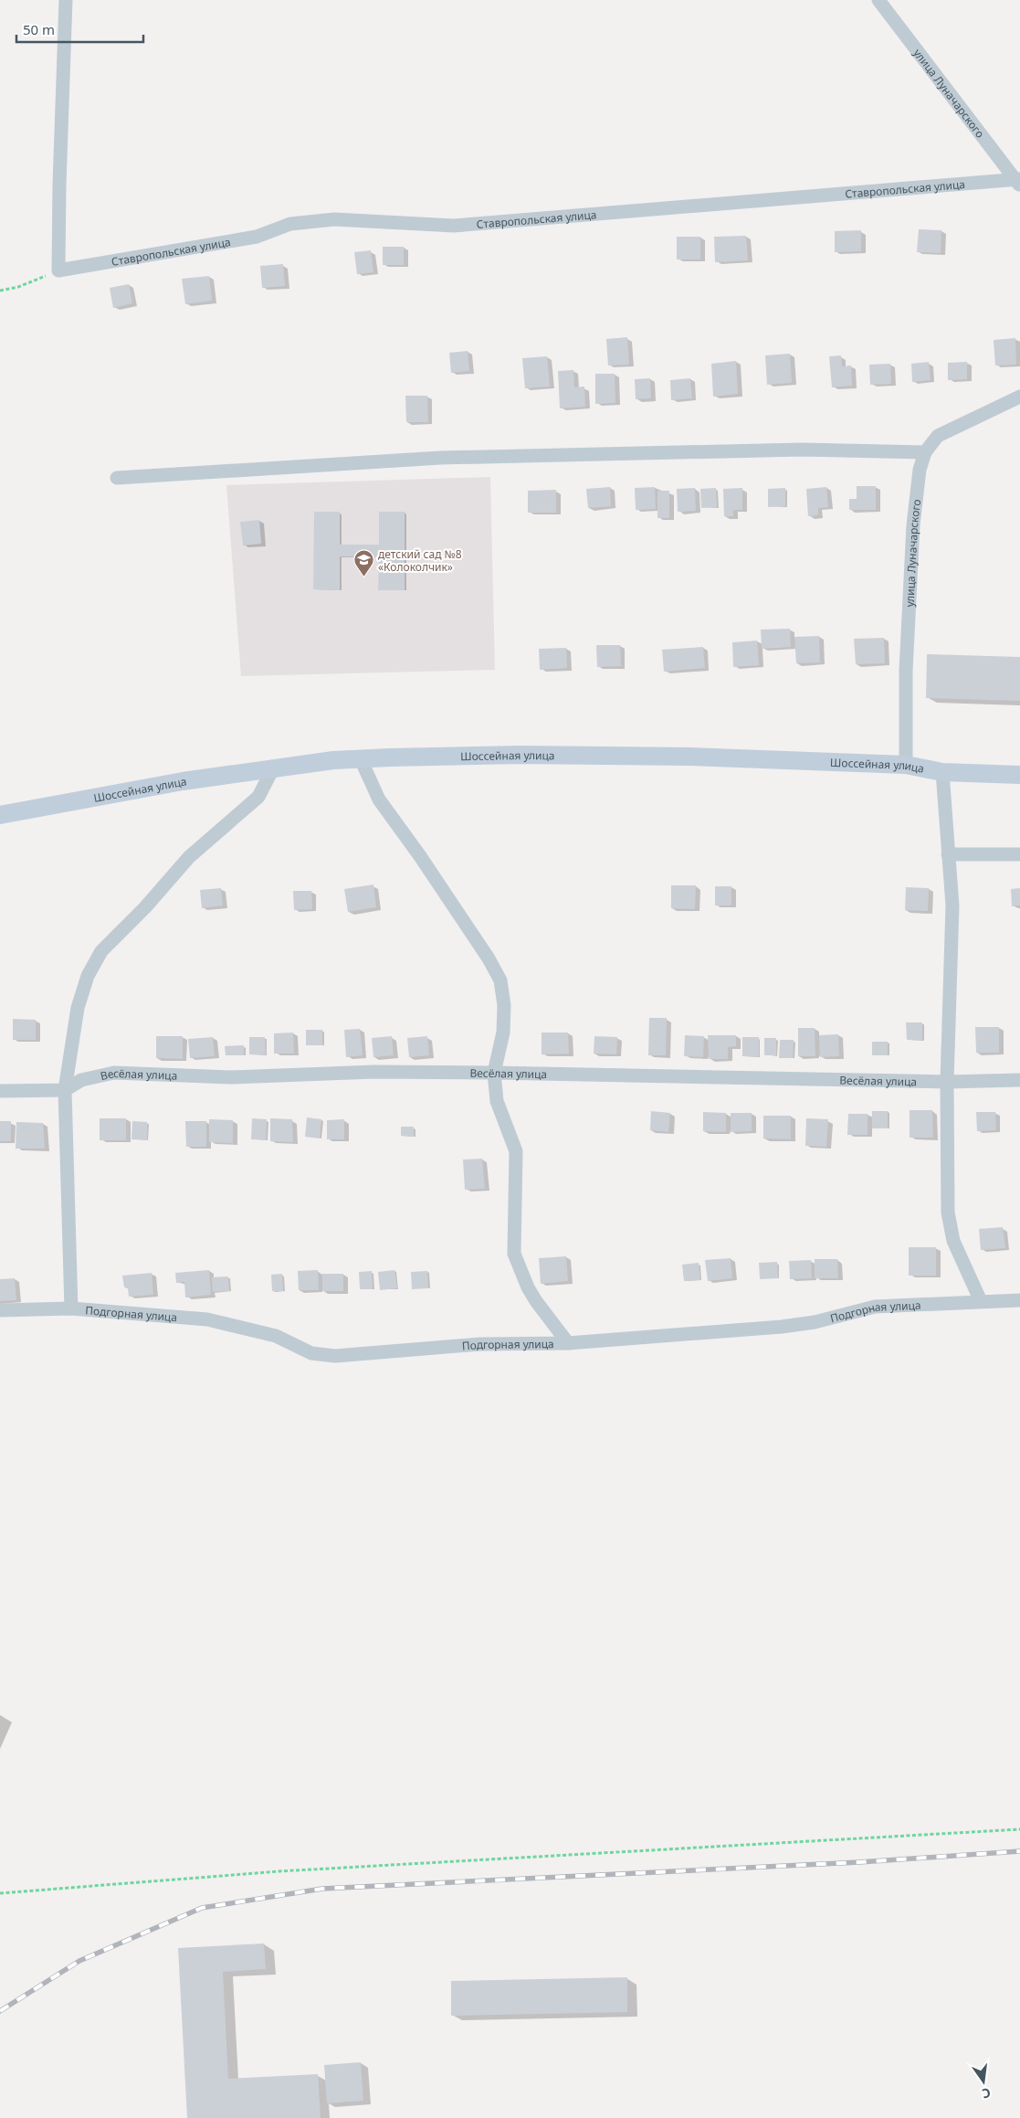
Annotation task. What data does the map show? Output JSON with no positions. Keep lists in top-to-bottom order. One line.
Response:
{"streets":{"main road":["Шоссейная улица"],"street":["улица Луначарского","Ставропольская улица","Весёлая улица","Подгорная улица"]},"crossings":[["улица Луначарского","Ставропольская улица"],["улица Луначарского","Шоссейная улица"]],"places":{"school or university":["детский сад №8 «Колоколчик»"]},"scale_bar":"50 m","north":"bottom"}
